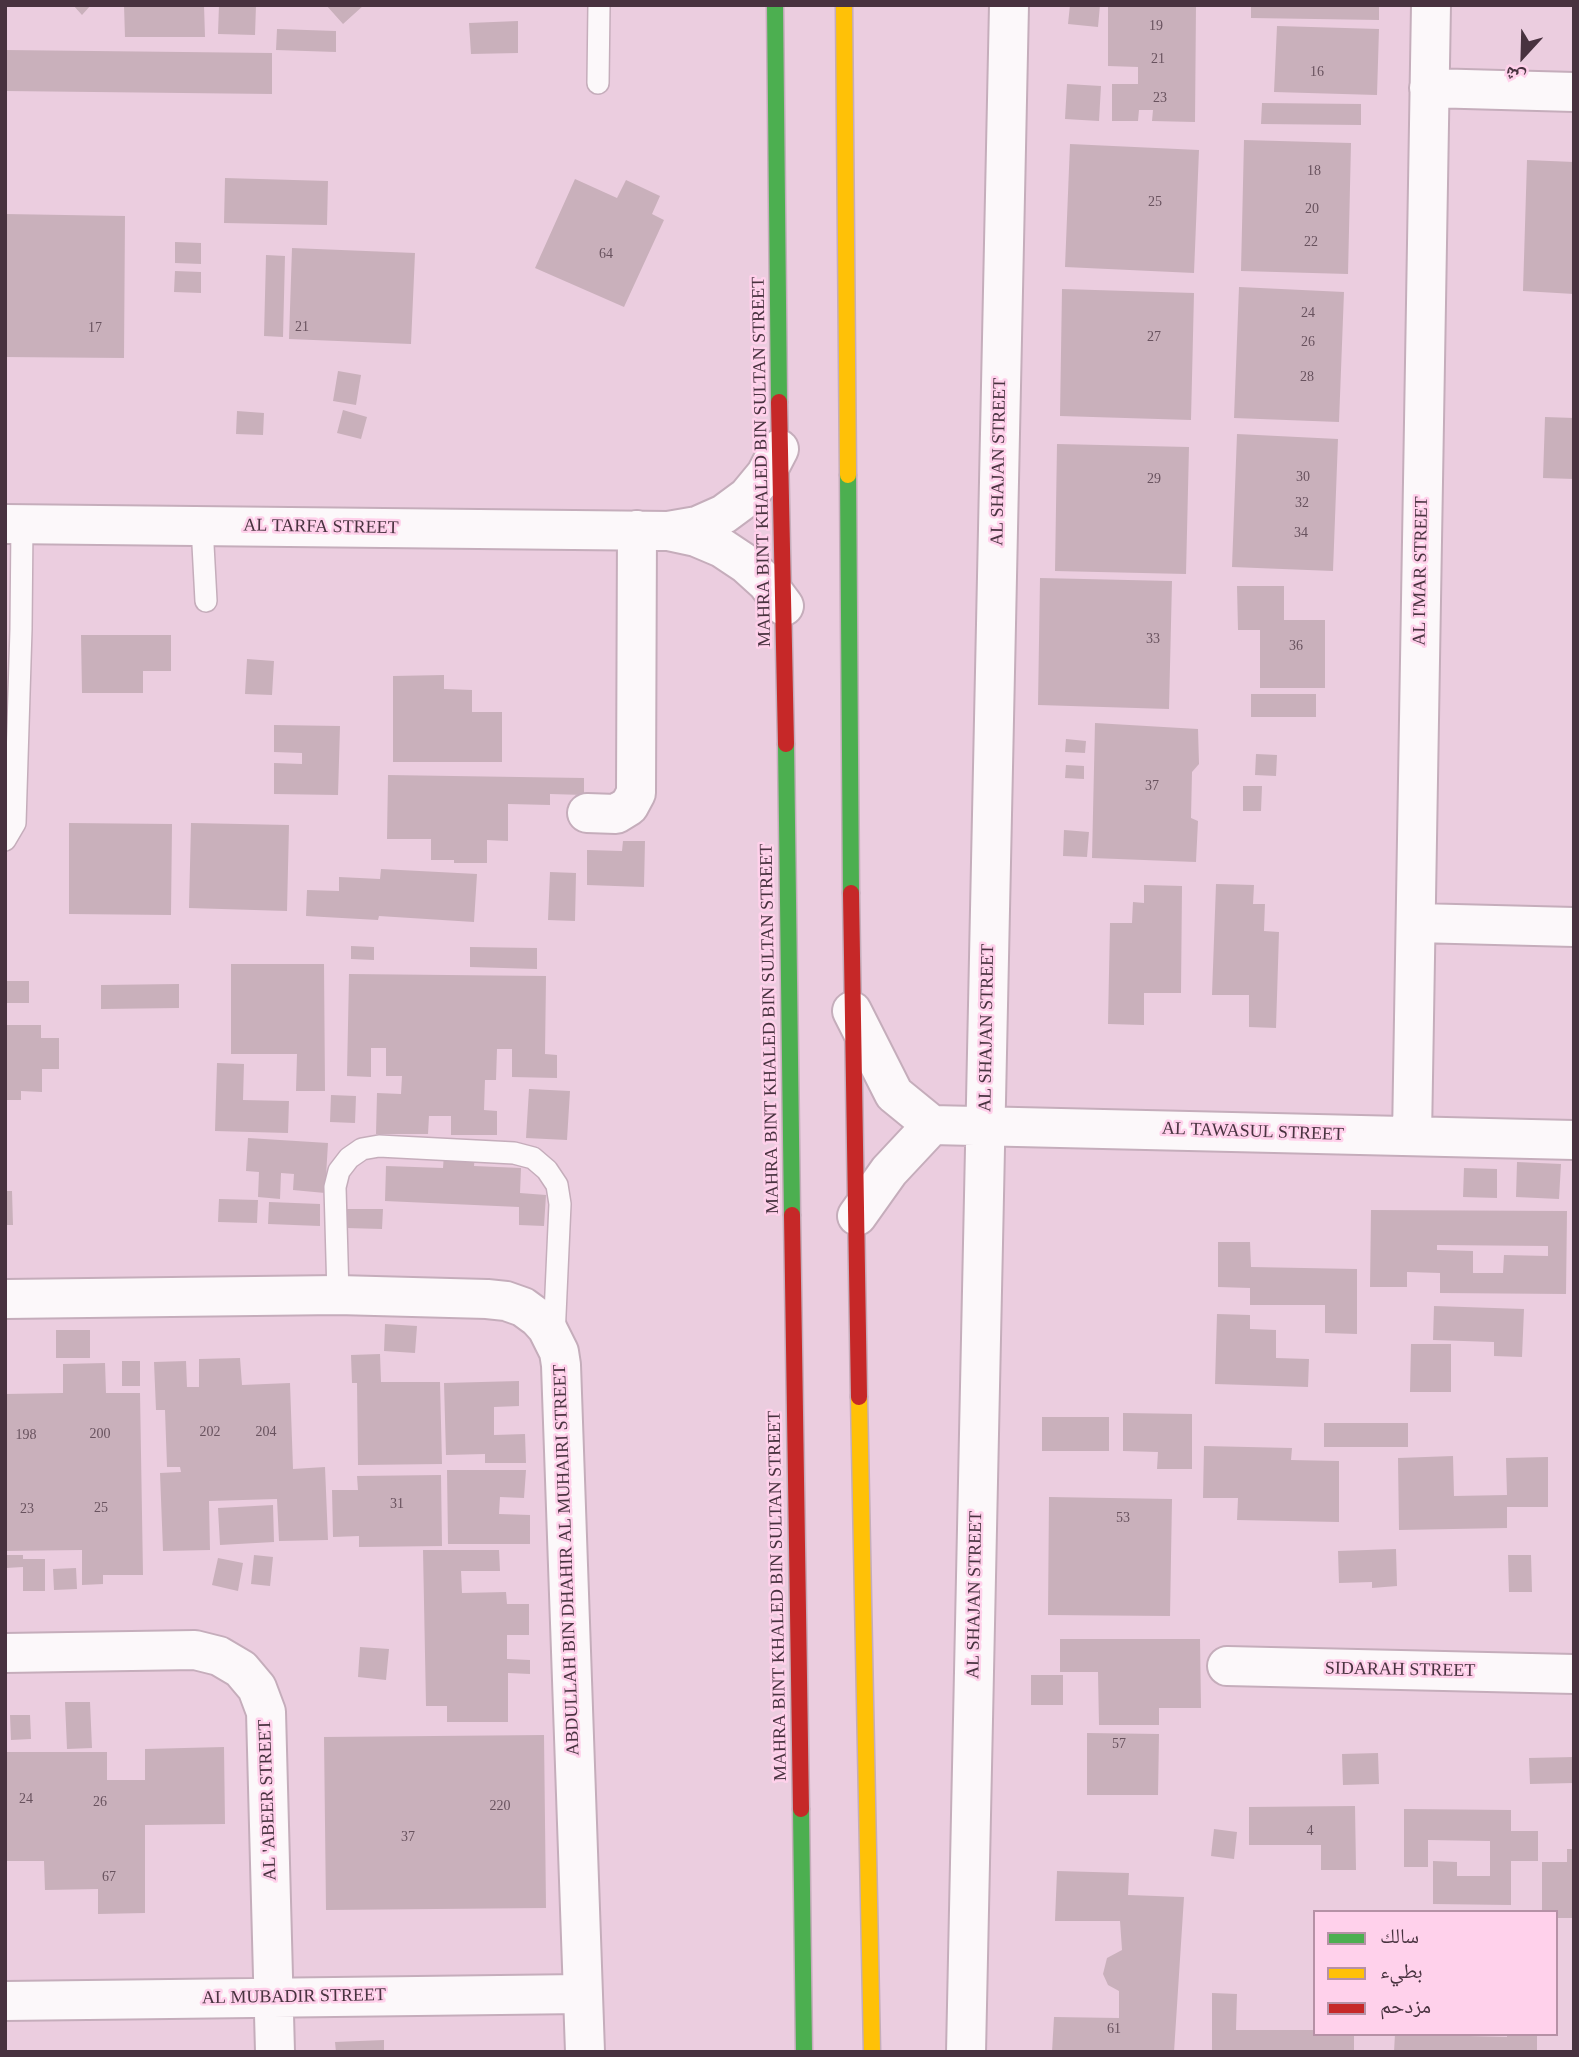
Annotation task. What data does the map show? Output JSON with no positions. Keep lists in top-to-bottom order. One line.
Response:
{"streets":{"street":["MAHRA BINT KHALED BIN SULTAN STREET","AL SHAJAN STREET","AL TARFA STREET","AL I'MAR STREET","AL TAWASUL STREET","ABDULLAH BIN DHAHIR AL MUHAIRI STREET","SIDARAH STREET","AL 'ABEER STREET","AL MUBADIR STREET"]},"crossings":[["MAHRA BINT KHALED BIN SULTAN STREET","AL TARFA STREET"],["AL SHAJAN STREET","AL TAWASUL STREET"],["AL I'MAR STREET","AL TAWASUL STREET"],["ABDULLAH BIN DHAHIR AL MUHAIRI STREET","AL MUBADIR STREET"],["AL 'ABEER STREET","AL MUBADIR STREET"]],"house_numbers":["19","21","16","23","18","25","20","22","64","24","21","17","27","26","28","30","29","32","34","33","36","37","202","204","200","198","31","25","23","53","57","24","26","220","4","37","67","61"],"legend":["سالك","بطيء","مزدحم"],"north":"bottom"}
